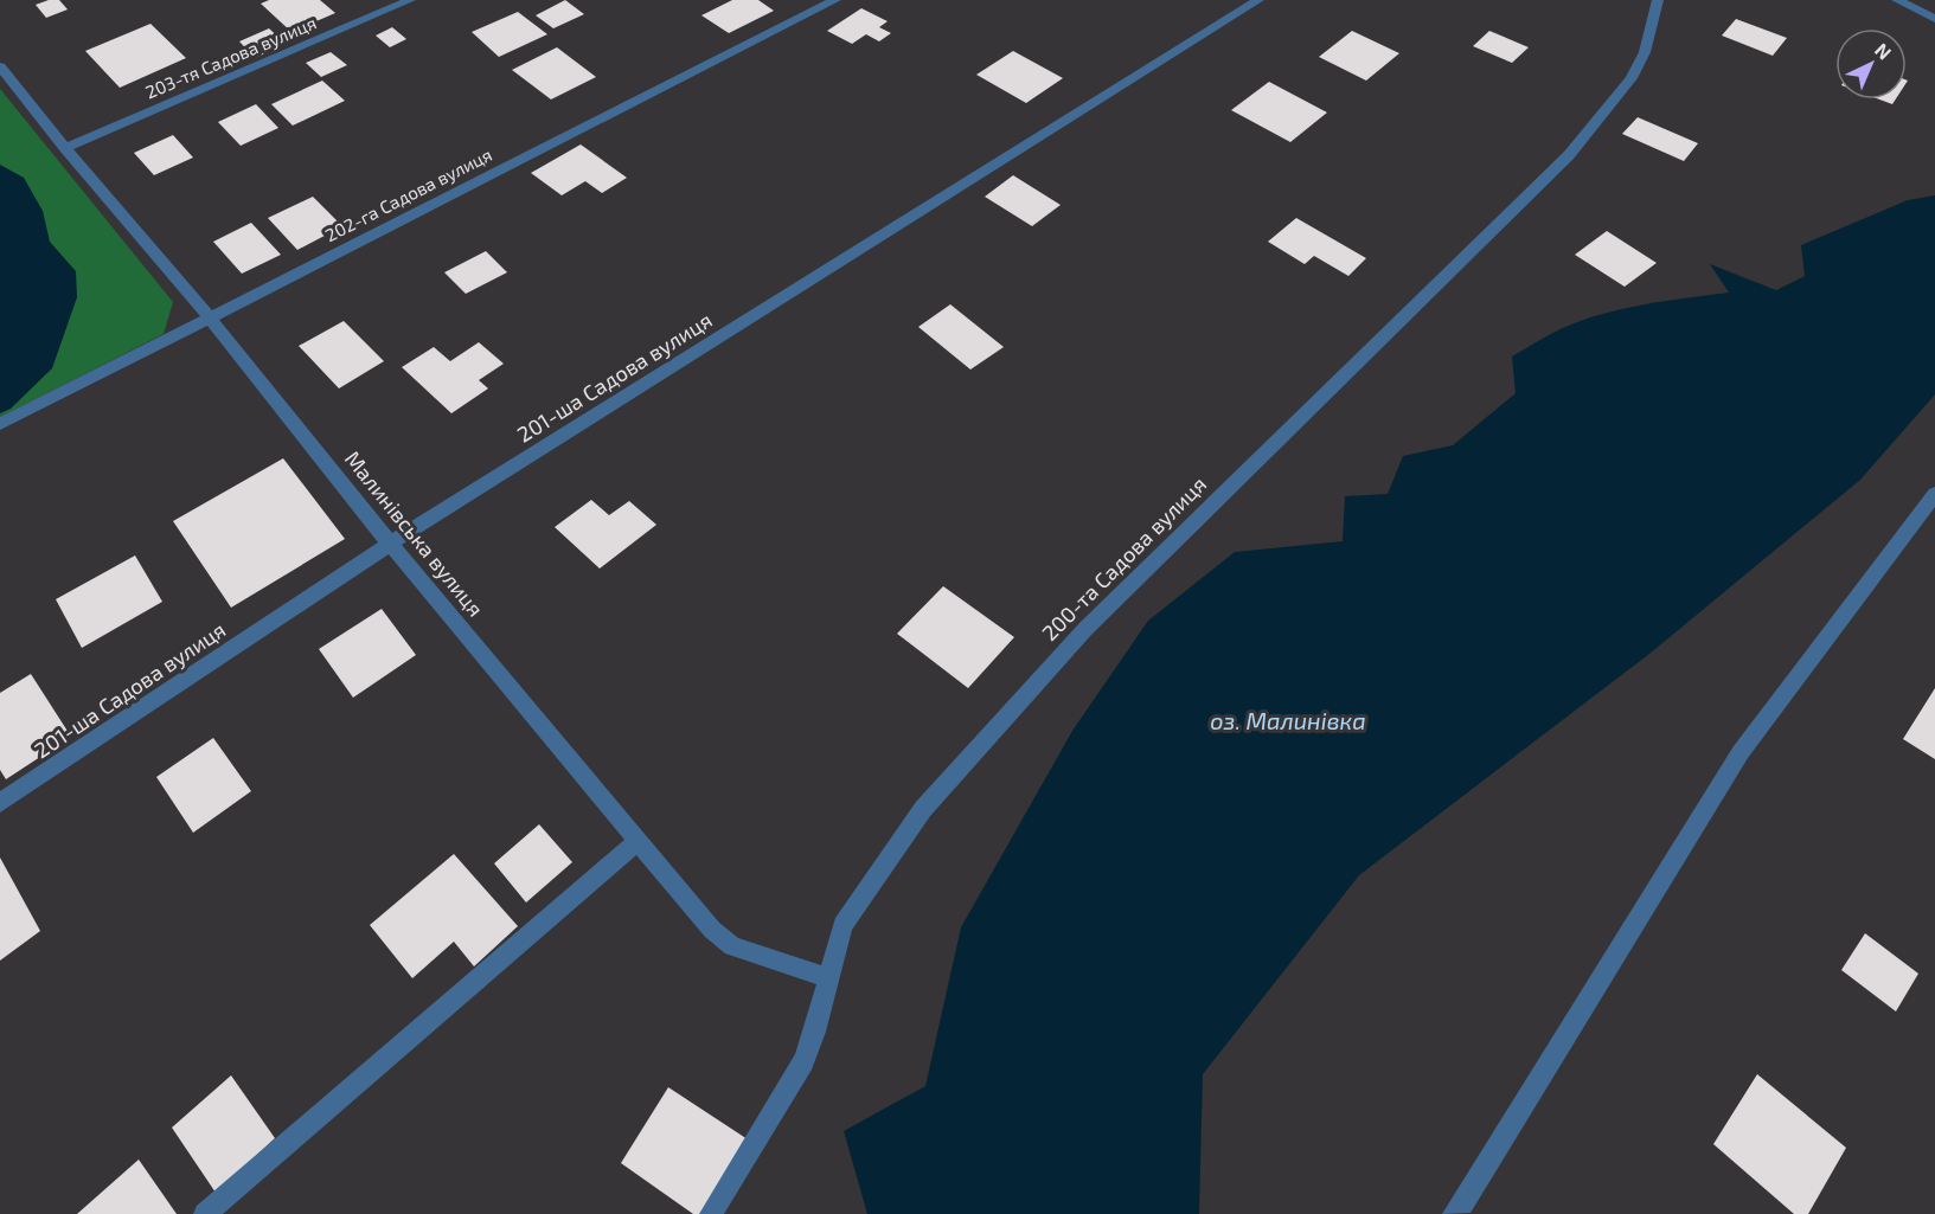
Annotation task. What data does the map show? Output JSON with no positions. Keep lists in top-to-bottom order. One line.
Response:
{"streets":{"street":["203-тя Садова вулиця","202-га Садова вулиця","201-ша Садова вулиця","Малинівська вулиця","200-та Садова вулиця"]},"crossings":[["203-тя Садова вулиця","Малинівська вулиця"],["202-га Садова вулиця","Малинівська вулиця"],["201-ша Садова вулиця","Малинівська вулиця"],["Малинівська вулиця","200-та Садова вулиця"]],"water":["оз. Малинівка"],"north":"top right"}
